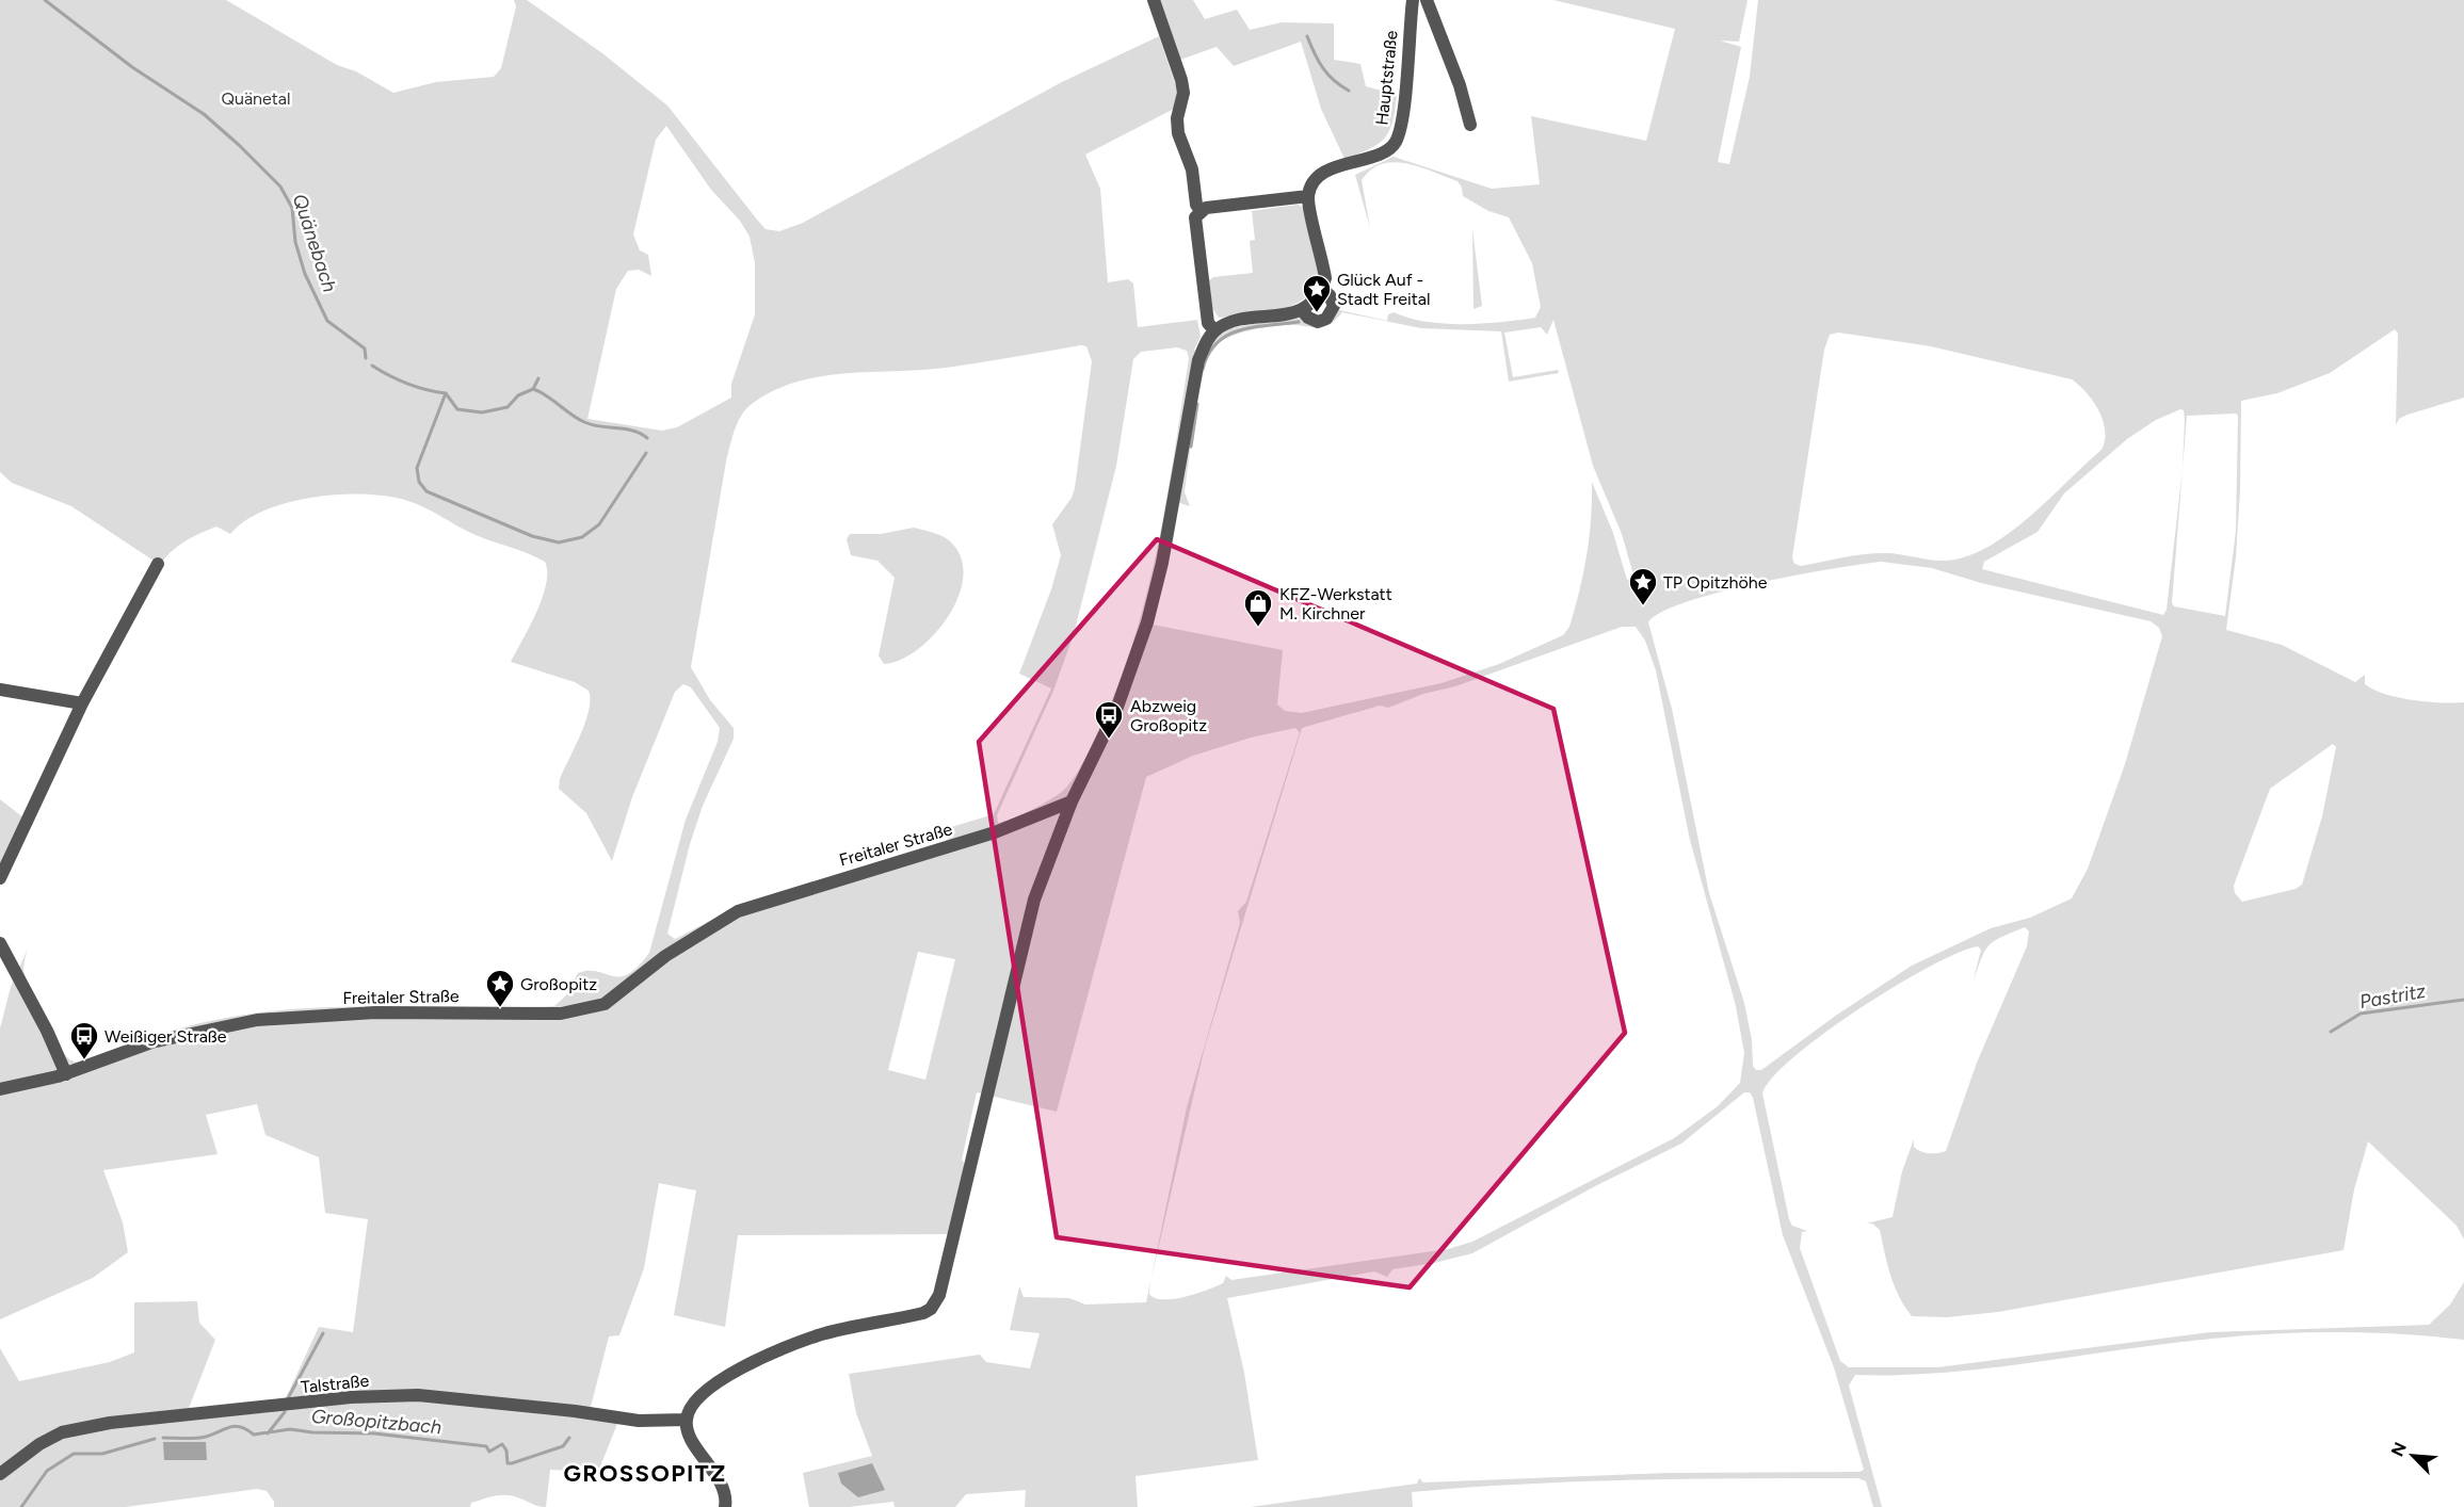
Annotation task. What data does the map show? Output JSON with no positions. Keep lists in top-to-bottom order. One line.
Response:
{"streets":{"street":["Hauptstraße","Freitaler Straße","Talstraße"]},"districts":["GROSSOPITZ"],"water":["Quänebach","Pastritz","Großopitzbach"],"parks":["Quänetal"],"places":{"place":["Glück Auf - Stadt Freital","TP Opitzhöhe","Großopitz"],"shop":["KFZ-Werkstatt M. Kirchner"],"bus stop":["Abzweig Großopitz","Weißiger Straße"]},"north":"top left"}
